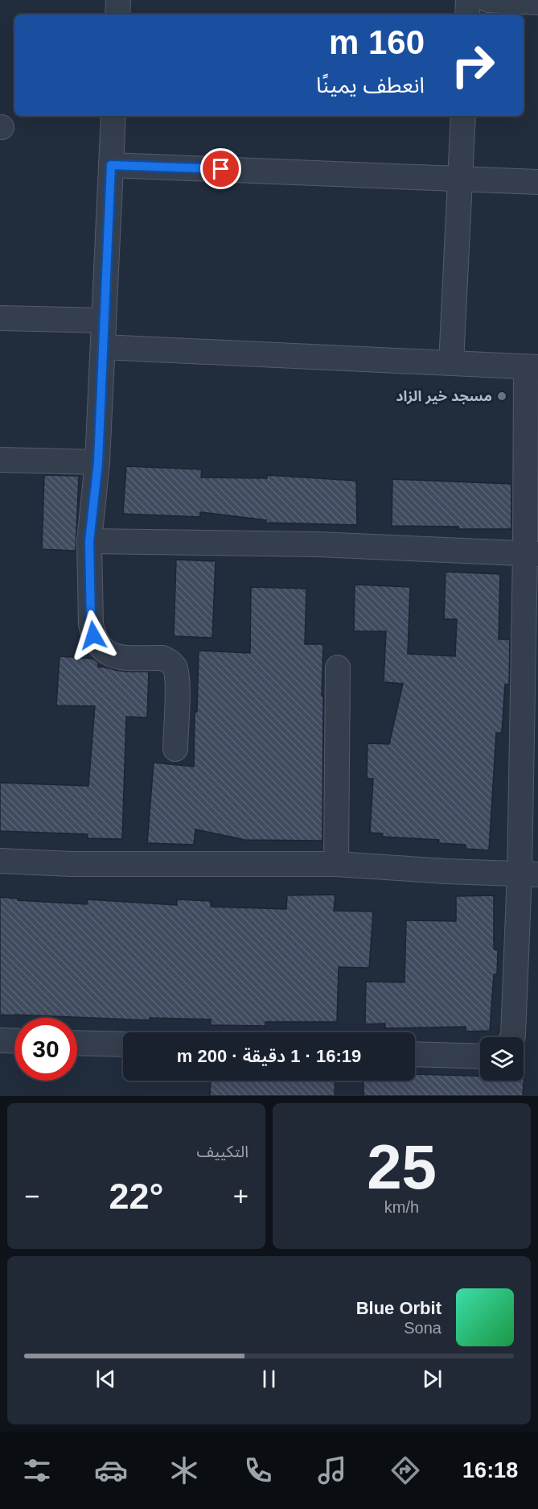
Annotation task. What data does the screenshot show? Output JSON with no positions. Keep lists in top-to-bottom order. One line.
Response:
{"places":["مسجد خير الزاد"],"page":{"turn":["160 m","انعطف يمينًا"],"limit":"30","trip":"16:19 · 1 دقيقة · 200 m","tile":[["25","km/h"],"التكييف"],"heat":["−","22°","+"],"song":["Blue Orbit","Sona"],"tabs":"16:18"}}
